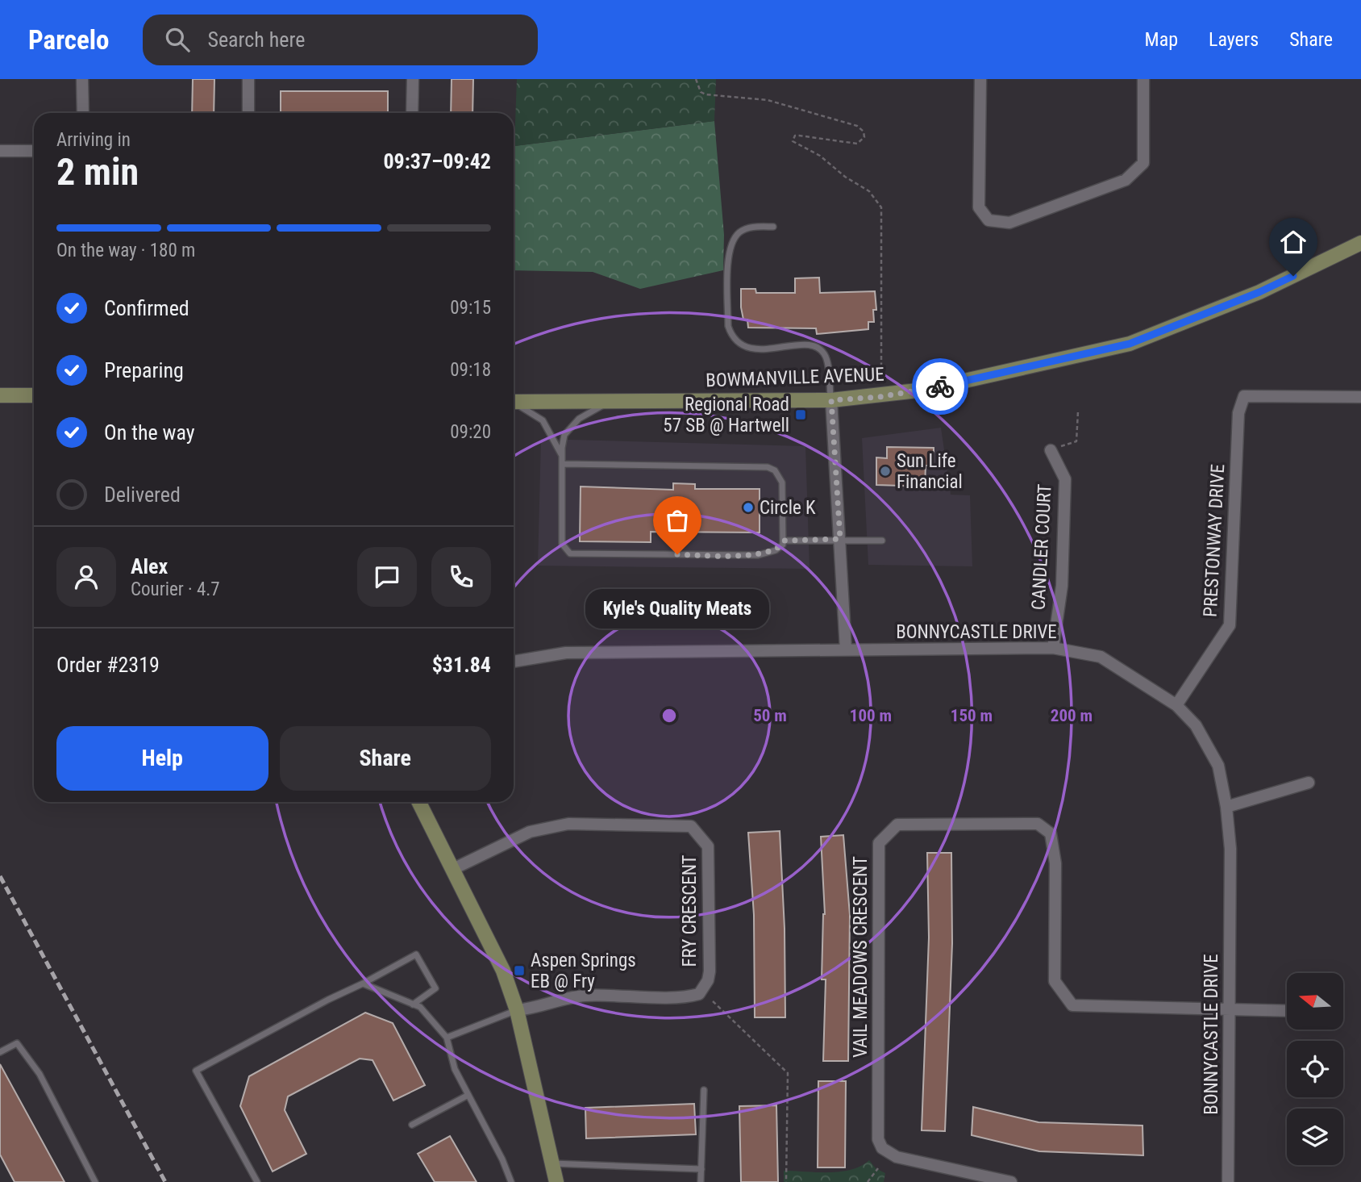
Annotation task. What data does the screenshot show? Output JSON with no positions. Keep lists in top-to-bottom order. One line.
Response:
{"streets":{"main road":["BOWMANVILLE AVENUE"],"street":["PRESTONWAY DRIVE","CANDLER COURT","BONNYCASTLE DRIVE","FRY CRESCENT","VAIL MEADOWS CRESCENT"]},"crossings":[["PRESTONWAY DRIVE","BONNYCASTLE DRIVE"],["CANDLER COURT","BONNYCASTLE DRIVE"],["BONNYCASTLE DRIVE","VAIL MEADOWS CRESCENT"]],"places":{"transit":["Regional Road 57 SB @ Hartwell","Aspen Springs EB @ Fry"],"other":["Sun Life Financial","Circle K","Kyle's Quality Meats"]},"north":"left","page":{"header":"Parcelo","search":"Search here","nav":["Map","Layers","Share"],"heading":["2 min","Arriving in","09:37–09:42"],"panel":["Alex","Courier · 4.7","Order #2319","$31.84"],"bar":"On the way · 180 m","list":[["Confirmed","09:15"],["Preparing","09:18"],["On the way","09:20"],"Delivered"],"bubble":"Kyle's Quality Meats","buttons":["Help","Share"]},"rings":["50 m","100 m","150 m","200 m"]}
